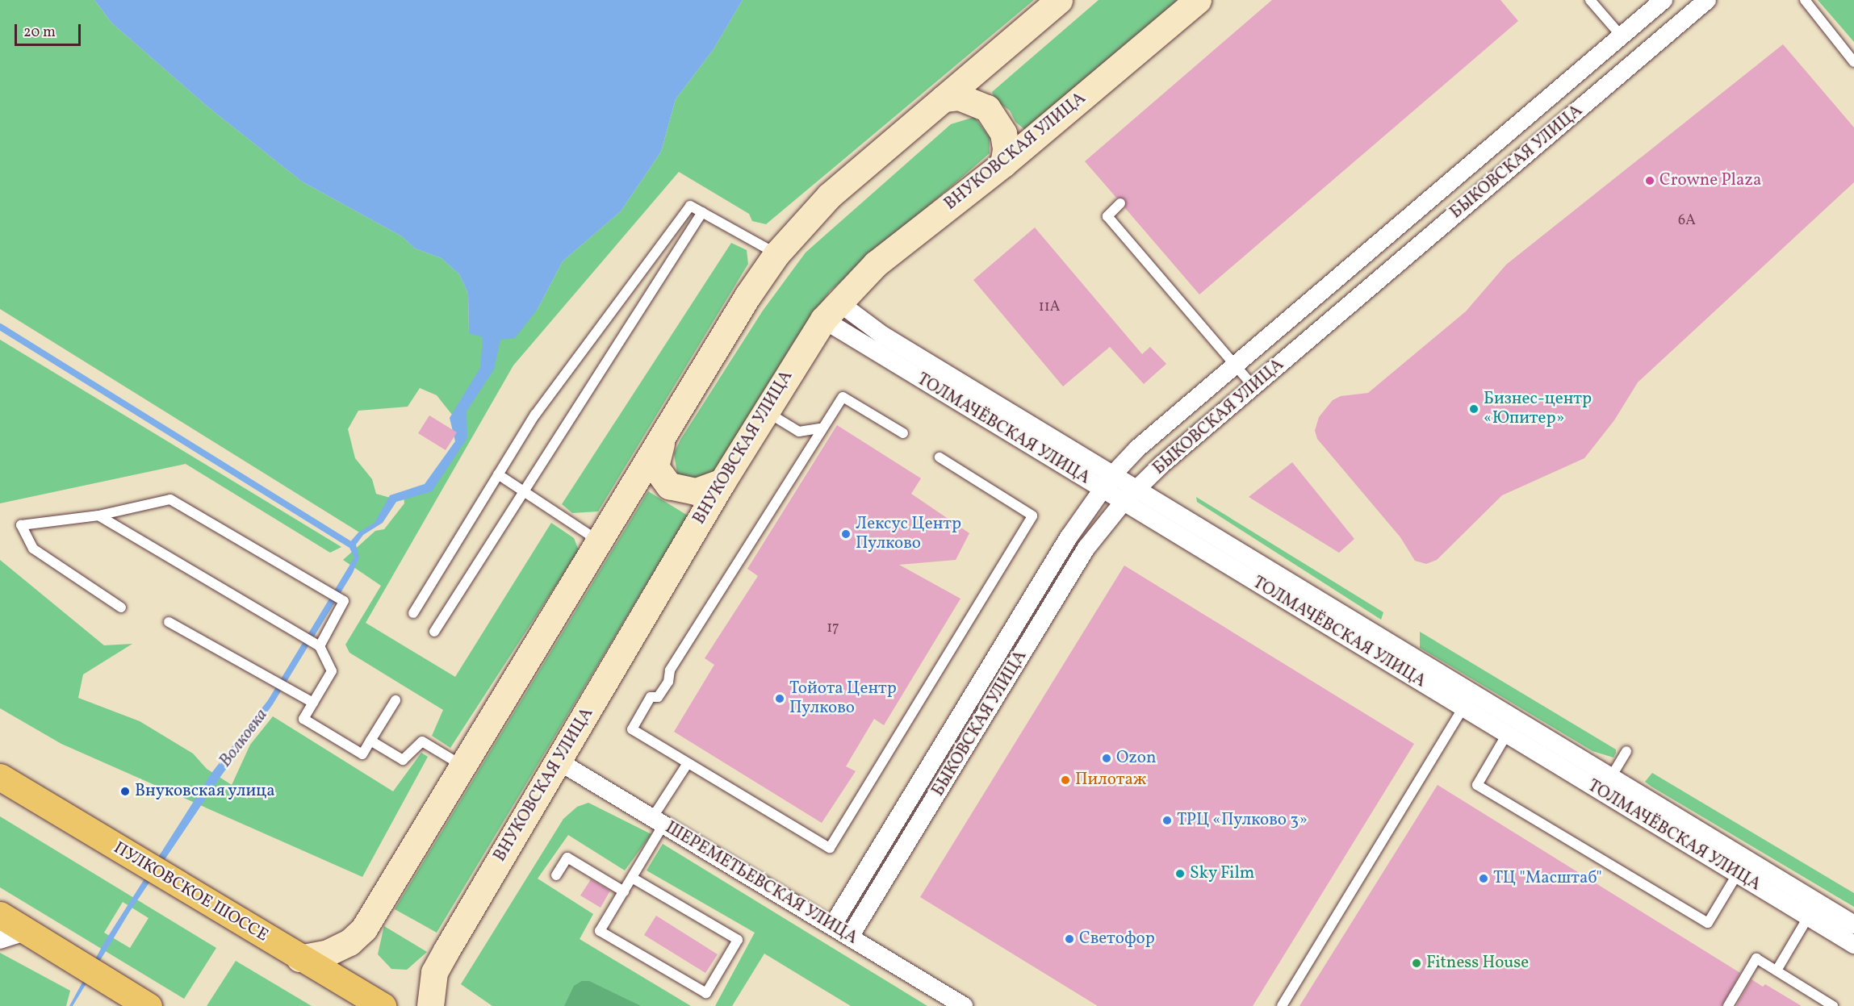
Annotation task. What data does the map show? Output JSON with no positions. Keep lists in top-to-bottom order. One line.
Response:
{"streets":{"highway":["ПУЛКОВСКОЕ ШОССЕ"],"street":["ВНУКОВСКАЯ УЛИЦА","БЫКОВСКАЯ УЛИЦА","ТОЛМАЧЁВСКАЯ УЛИЦА","ШЕРЕМЕТЬЕВСКАЯ УЛИЦА"]},"crossings":[["ВНУКОВСКАЯ УЛИЦА","ТОЛМАЧЁВСКАЯ УЛИЦА"],["ВНУКОВСКАЯ УЛИЦА","ШЕРЕМЕТЬЕВСКАЯ УЛИЦА"],["БЫКОВСКАЯ УЛИЦА","ТОЛМАЧЁВСКАЯ УЛИЦА"],["БЫКОВСКАЯ УЛИЦА","ШЕРЕМЕТЬЕВСКАЯ УЛИЦА"]],"water":["Волковка"],"places":["Crowne Plaza","Бизнес-центр «Юпитер»","Лексус Центр Пулково","Тойота Центр Пулково","Ozon","Пилотаж","Внуковская улица","ТРЦ «Пулково 3»","Sky Film","ТЦ \"Масштаб\"","Светофор","Fitness House"],"house_numbers":["6А","11А","17"],"scale_bar":"20 m"}
